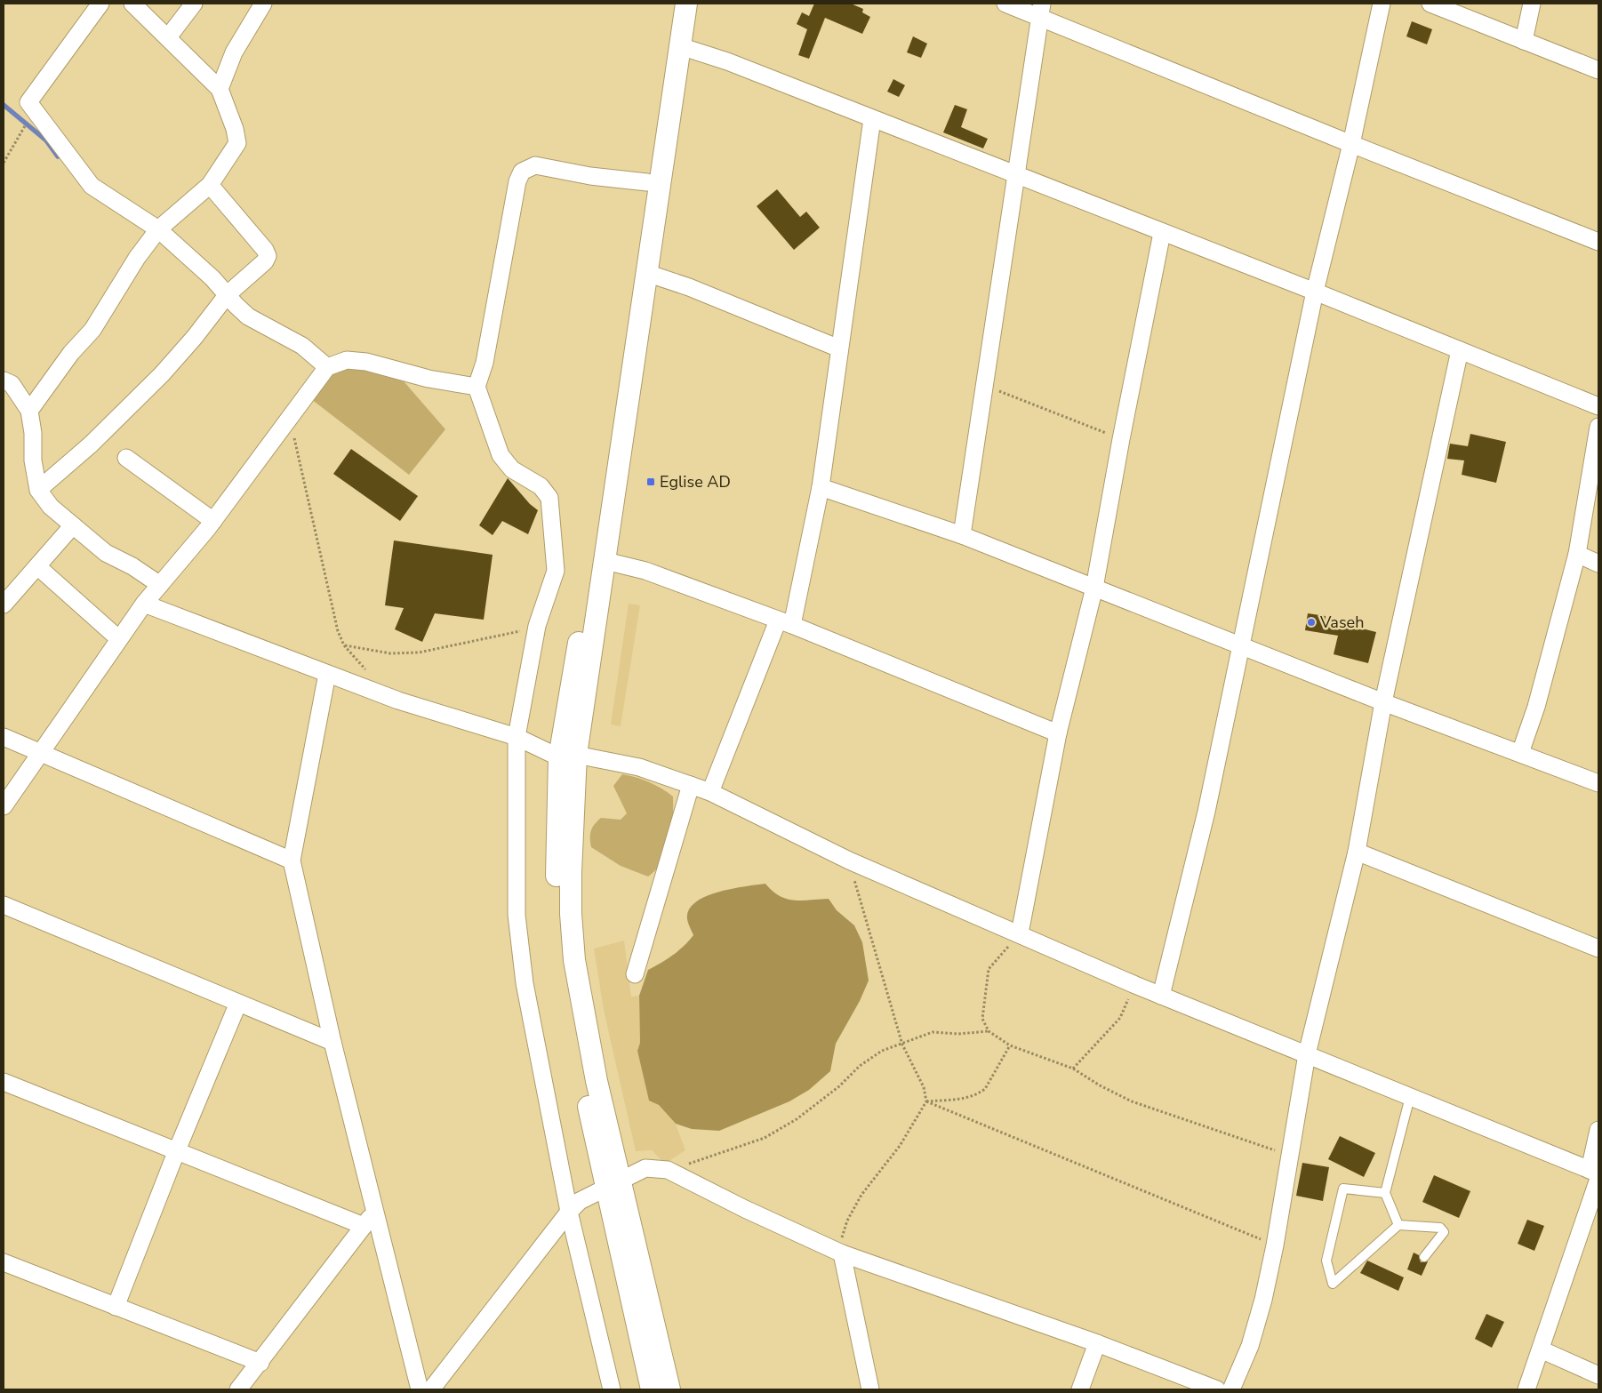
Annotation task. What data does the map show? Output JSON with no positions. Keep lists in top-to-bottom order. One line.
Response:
{"places":{"transit":["Eglise AD"],"other":["Vaseh"]}}
